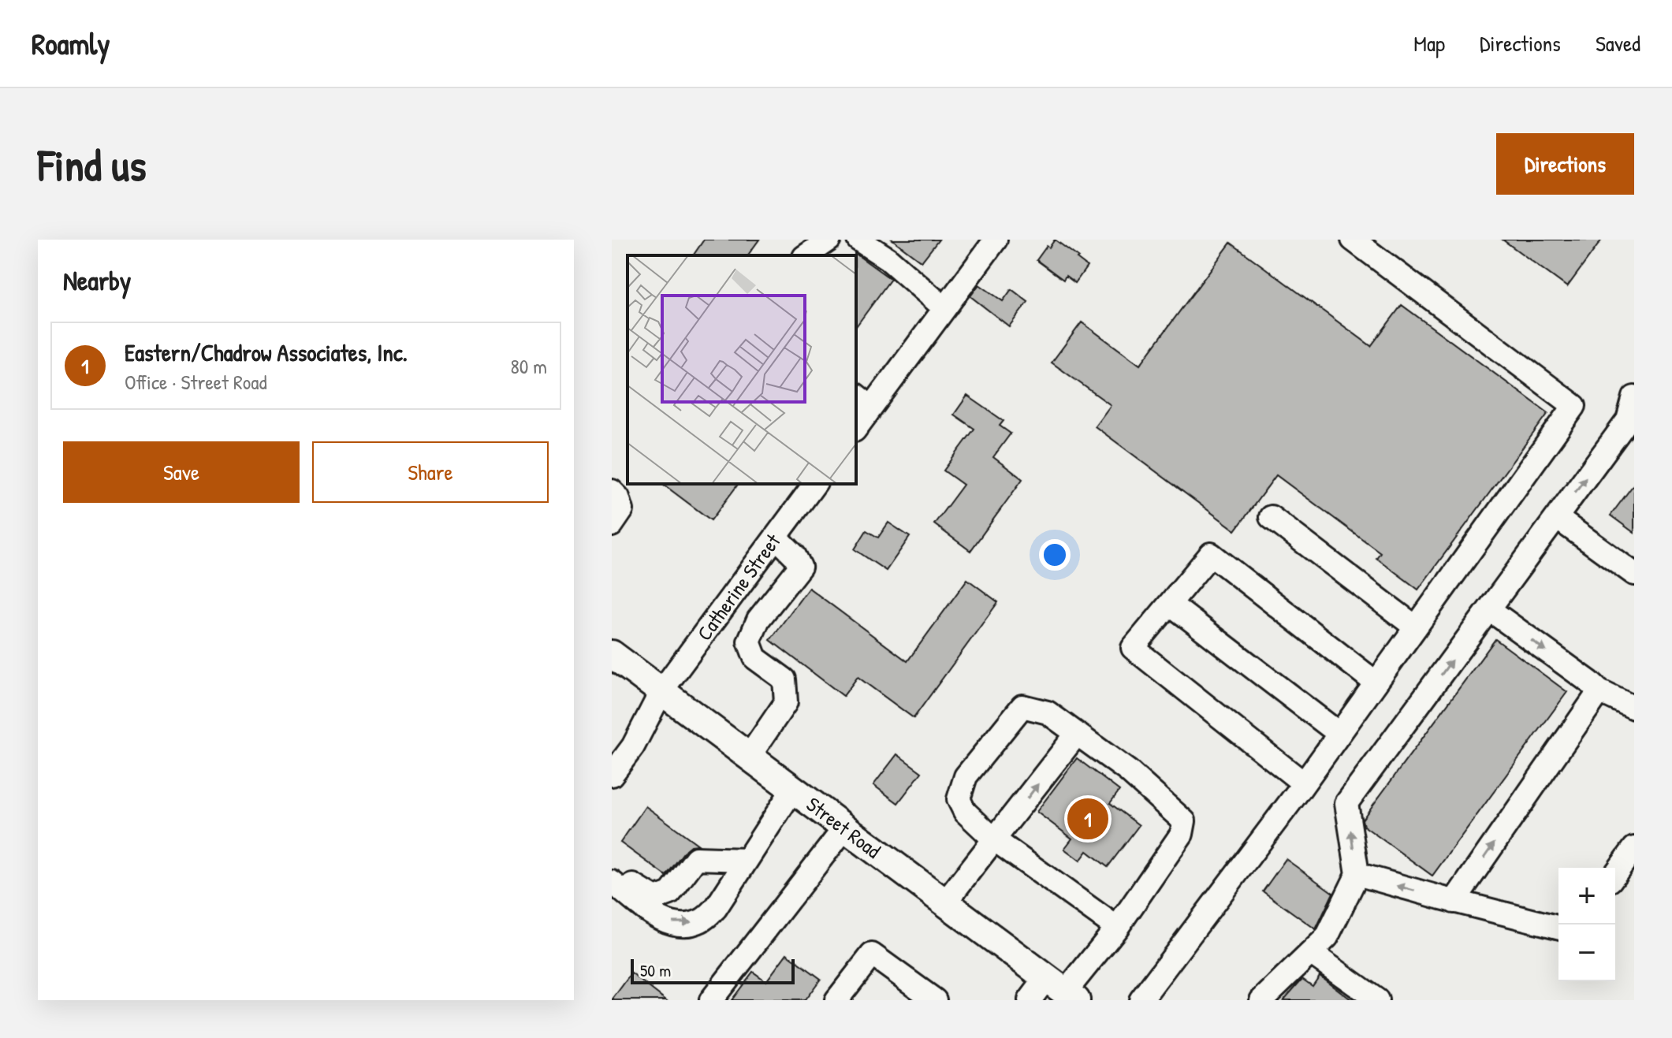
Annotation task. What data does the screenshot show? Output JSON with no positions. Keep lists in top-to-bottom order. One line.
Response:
{"streets":{"main road":["Street Road"],"street":["Catherine Street"]},"crossings":[["Catherine Street","Street Road"]],"scale_bar":"50 m","page":{"header":"Roamly","nav":["Map","Directions","Saved"],"buttons":["Directions",["Save","Share"]],"title":"Find us","heading":"Nearby","list":[{"mark":"1","name":"Eastern/Chadrow Associates, Inc.","note":"Office · Street Road","value":"80 m"}],"pins":"1","map_buttons":["+","−"],"scale":"50 m"}}
